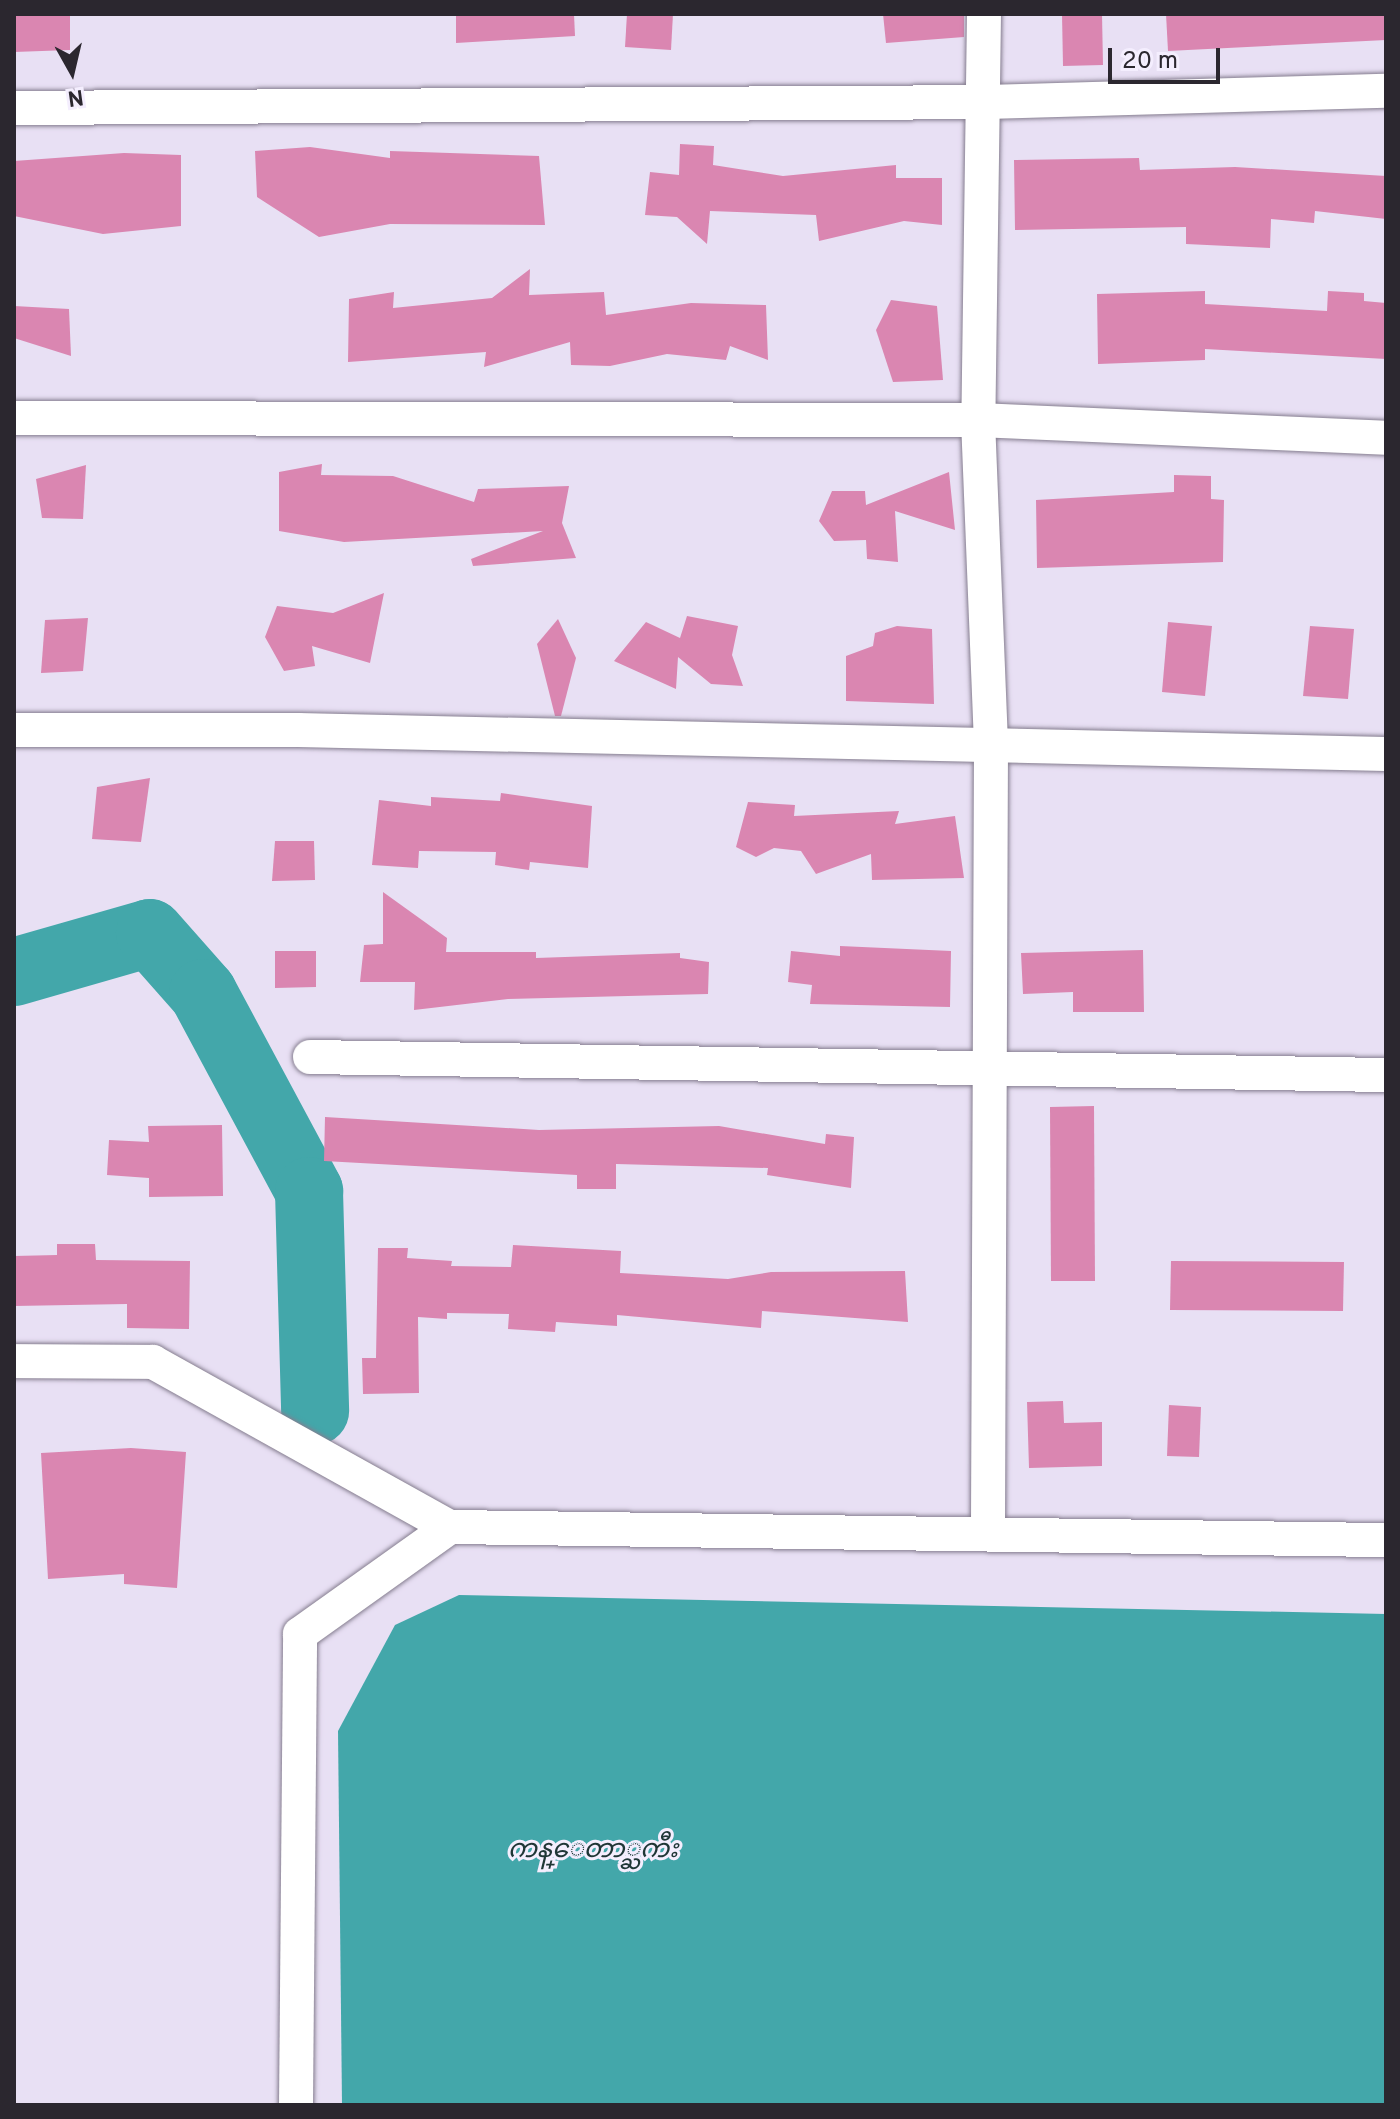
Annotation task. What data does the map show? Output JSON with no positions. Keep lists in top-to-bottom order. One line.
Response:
{"water":["ကန္ေတာ္ႀကီး"],"scale_bar":"20 m","north":"bottom"}
